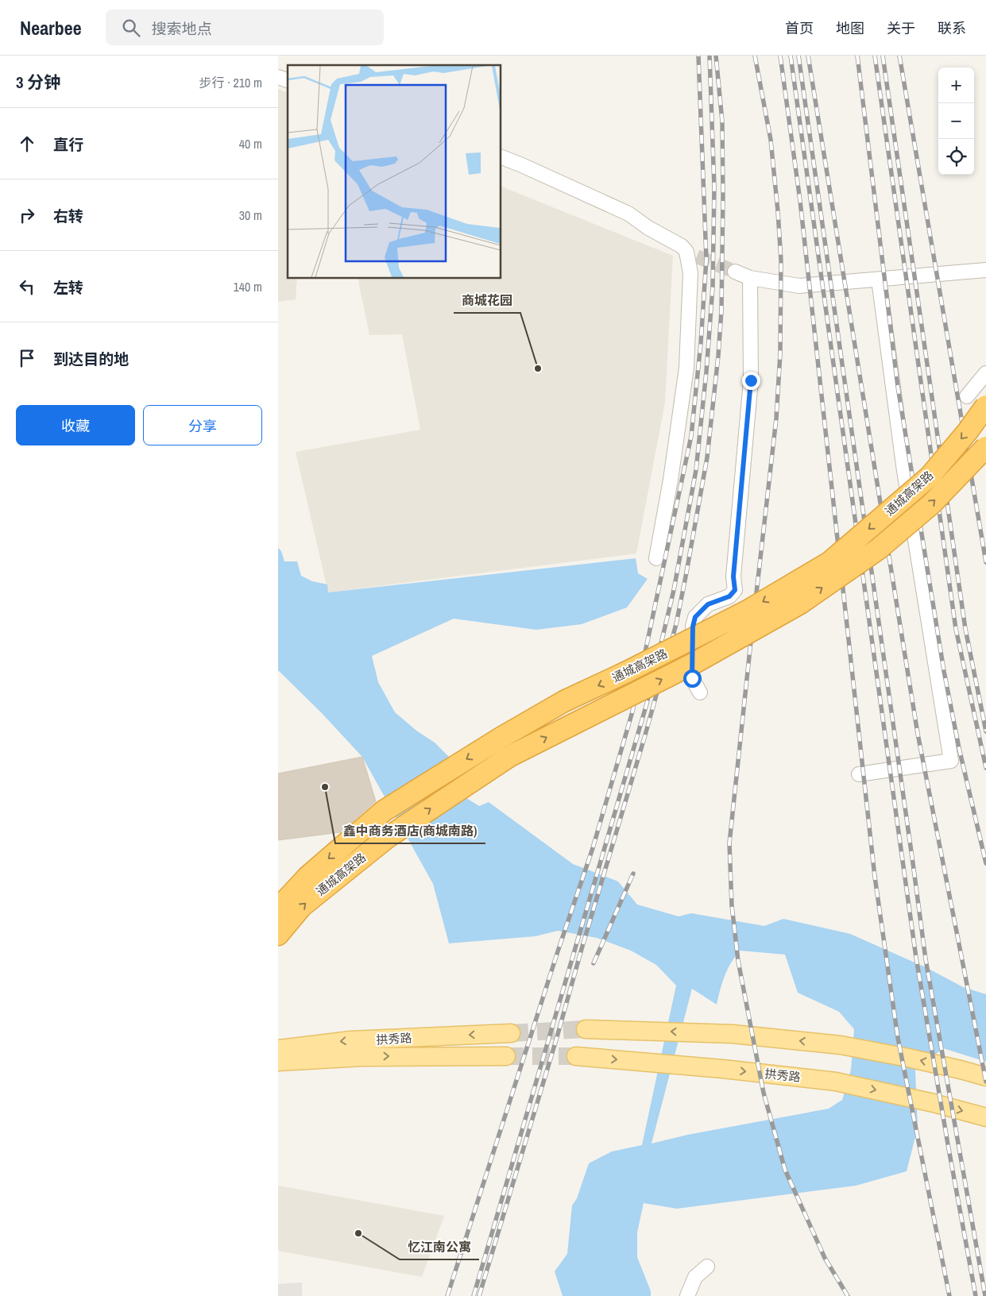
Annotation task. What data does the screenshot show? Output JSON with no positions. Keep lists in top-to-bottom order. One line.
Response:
{"streets":{"highway":["通城高架路"],"main road":["拱秀路"]},"places":["商城花园","鑫中商务酒店(商城南路)","忆江南公寓"],"page":{"header":"Nearbee","search":"搜索地点","nav":["首页","地图","关于","联系"],"heading":["3 分钟","步行 · 210 m"],"map_buttons":["+","−"],"list":[["直行","40 m"],["右转","30 m"],["左转","140 m"],"到达目的地"],"buttons":["收藏","分享"]}}
